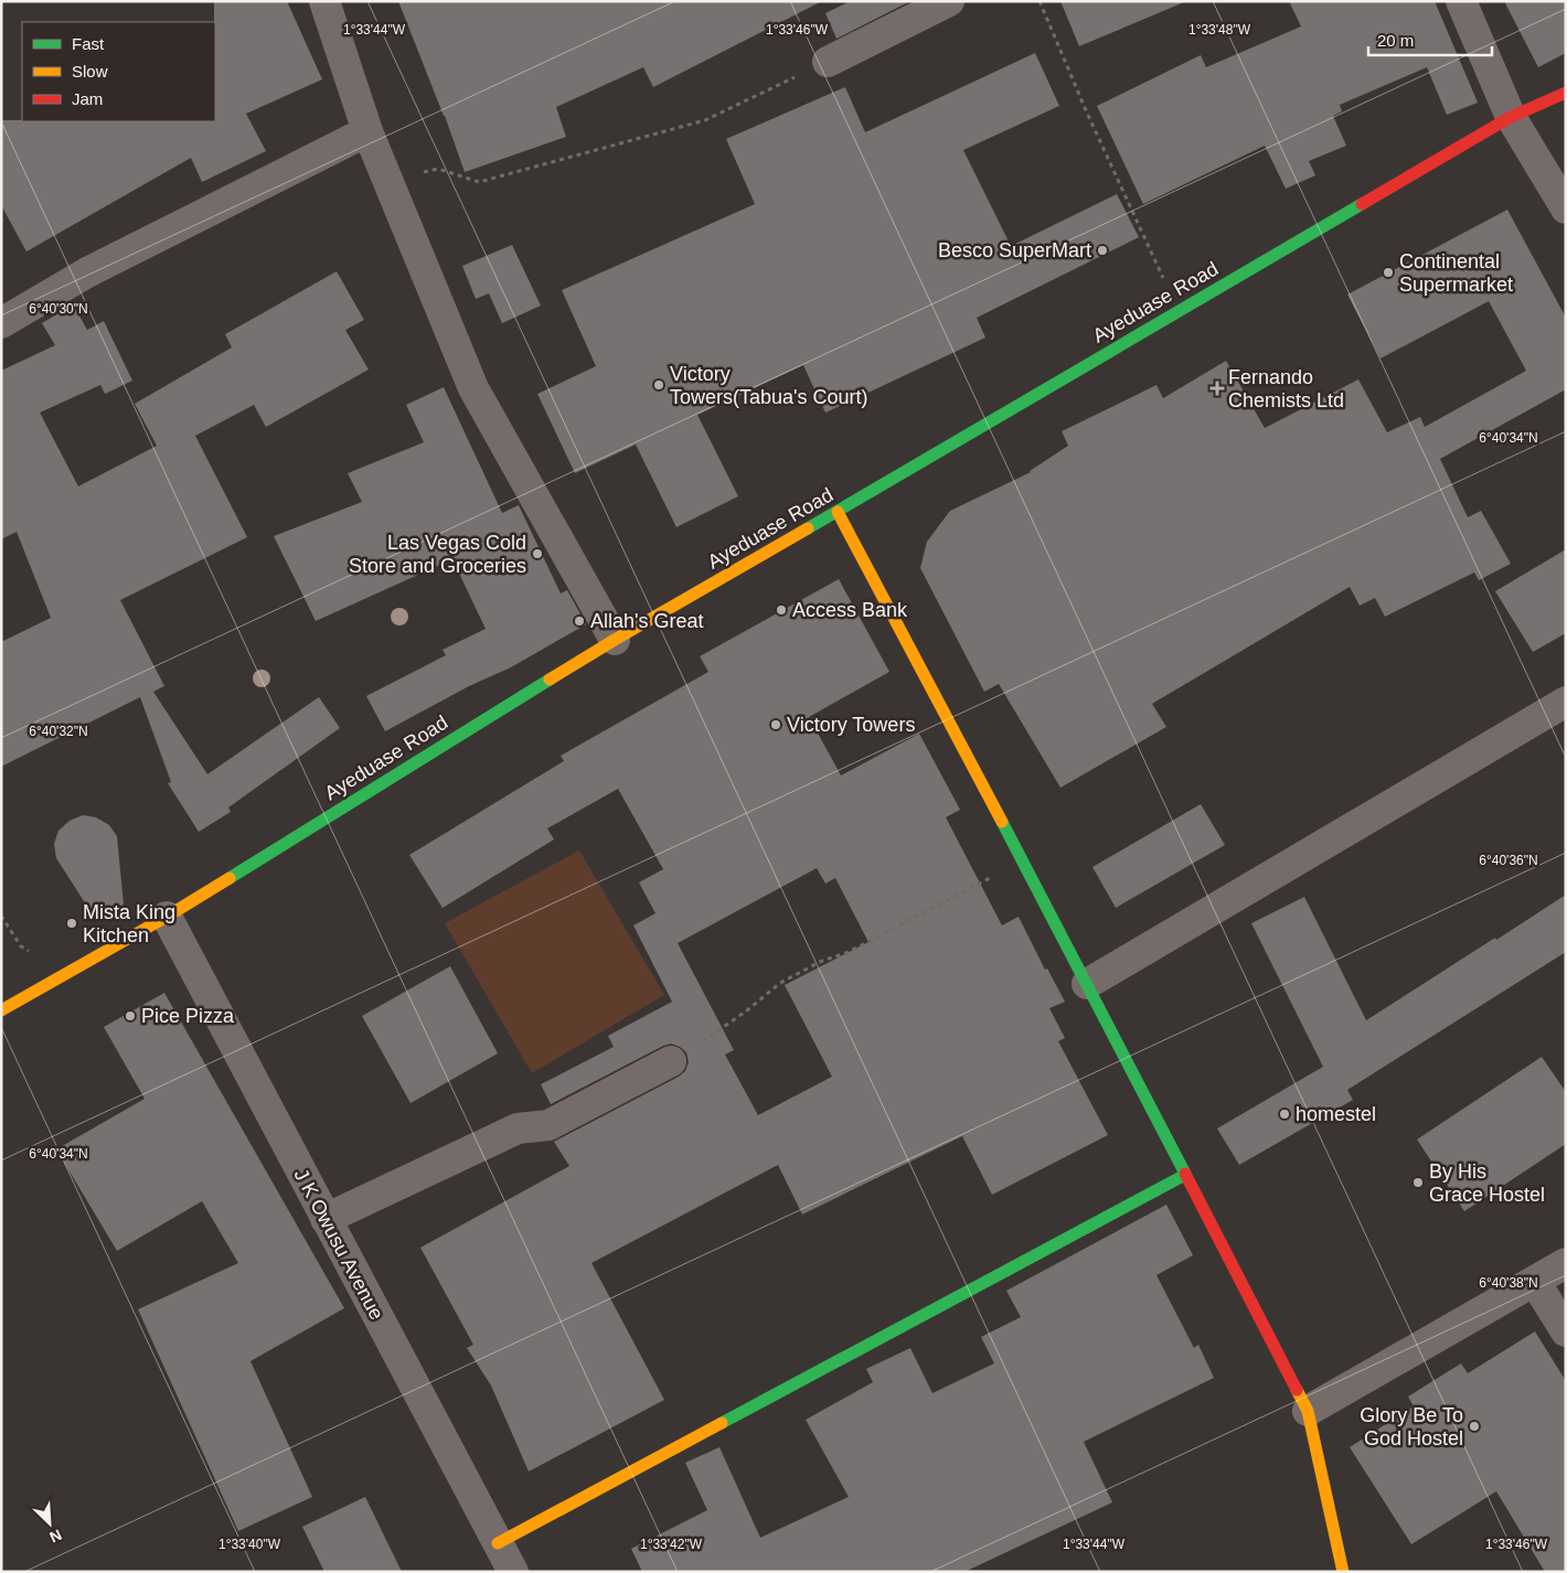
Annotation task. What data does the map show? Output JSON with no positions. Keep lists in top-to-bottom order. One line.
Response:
{"streets":{"street":["Ayeduase Road","J K Owusu Avenue"]},"crossings":[["Ayeduase Road","J K Owusu Avenue"]],"places":{"other":["Besco SuperMart","Continental Supermarket","Victory Towers(Tabua's Court)","Las Vegas Cold Store and Groceries","Access Bank","Allah's Great","Victory Towers","Mista King Kitchen","Pice Pizza","homestel","By His Grace Hostel","Glory Be To God Hostel"],"health":["Fernando Chemists Ltd"]},"legend":["Fast","Slow","Jam"],"scale_bar":"20 m","north":"bottom right","coordinates":["1°33'44\"W","1°33'46\"W","1°33'48\"W","6°40'30\"N","6°40'34\"N","6°40'32\"N","6°40'36\"N","6°40'38\"N","1°33'40\"W","1°33'42\"W"]}
